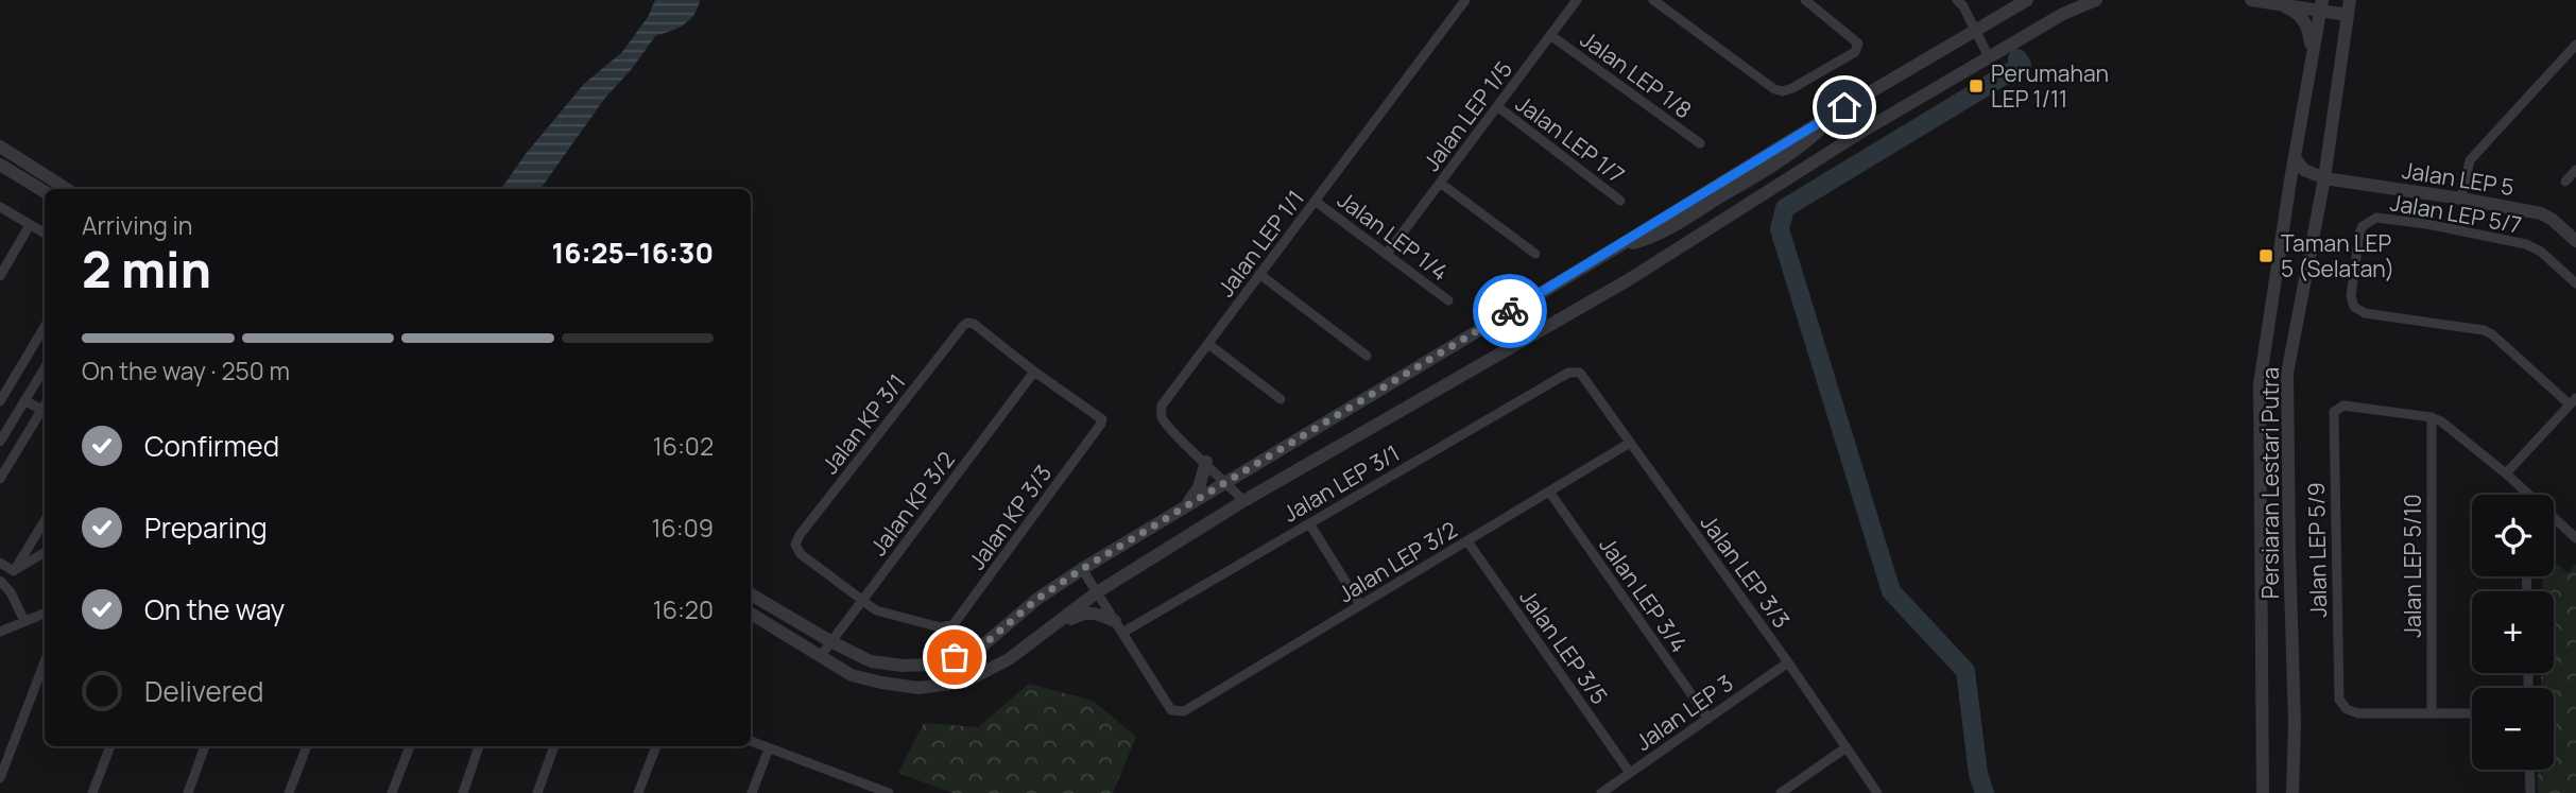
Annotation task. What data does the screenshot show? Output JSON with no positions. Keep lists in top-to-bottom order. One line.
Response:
{"streets":{"street":["Jalan LEP 1/8","Jalan LEP 1/5","Jalan LEP 1/7","Jalan LEP 5","Jalan LEP 5/7","Jalan LEP 1/4","Jalan LEP 1/1","Jalan KP 3/1","Jalan LEP 3/1","Persiaran Lestari Putra","Jalan KP 3/2","Jalan KP 3/3","Jalan LEP 5/9","Jalan LEP 3/2","Jalan LEP 5/10","Jalan LEP 3/3","Jalan LEP 3/4","Jalan LEP 3/5","Jalan LEP 3"]},"crossings":[["Jalan LEP 1/8","Jalan LEP 1/5"],["Jalan LEP 1/5","Jalan LEP 1/7"],["Jalan LEP 1/5","Jalan LEP 1/4"],["Jalan LEP 5","Persiaran Lestari Putra"],["Jalan LEP 1/4","Jalan LEP 1/1"],["Jalan KP 3/1","Jalan KP 3/2"],["Jalan KP 3/1","Jalan KP 3/3"],["Jalan LEP 3/1","Jalan LEP 3/2"],["Jalan LEP 3/1","Jalan LEP 3/3"],["Jalan KP 3/2","Jalan KP 3/3"],["Jalan LEP 5/9","Jalan LEP 5/10"],["Jalan LEP 3/2","Jalan LEP 3/3"],["Jalan LEP 3/2","Jalan LEP 3/4"],["Jalan LEP 3/2","Jalan LEP 3/5"],["Jalan LEP 3/3","Jalan LEP 3"],["Jalan LEP 3/4","Jalan LEP 3"],["Jalan LEP 3/5","Jalan LEP 3"]],"places":{"transit":["Perumahan LEP 1/11","Taman LEP 5 (Selatan)"]},"page":{"heading":["2 min","Arriving in","16:25–16:30"],"bar":"On the way · 250 m","list":[["Confirmed","16:02"],["Preparing","16:09"],["On the way","16:20"],"Delivered"],"map_buttons":["+","−"]}}
